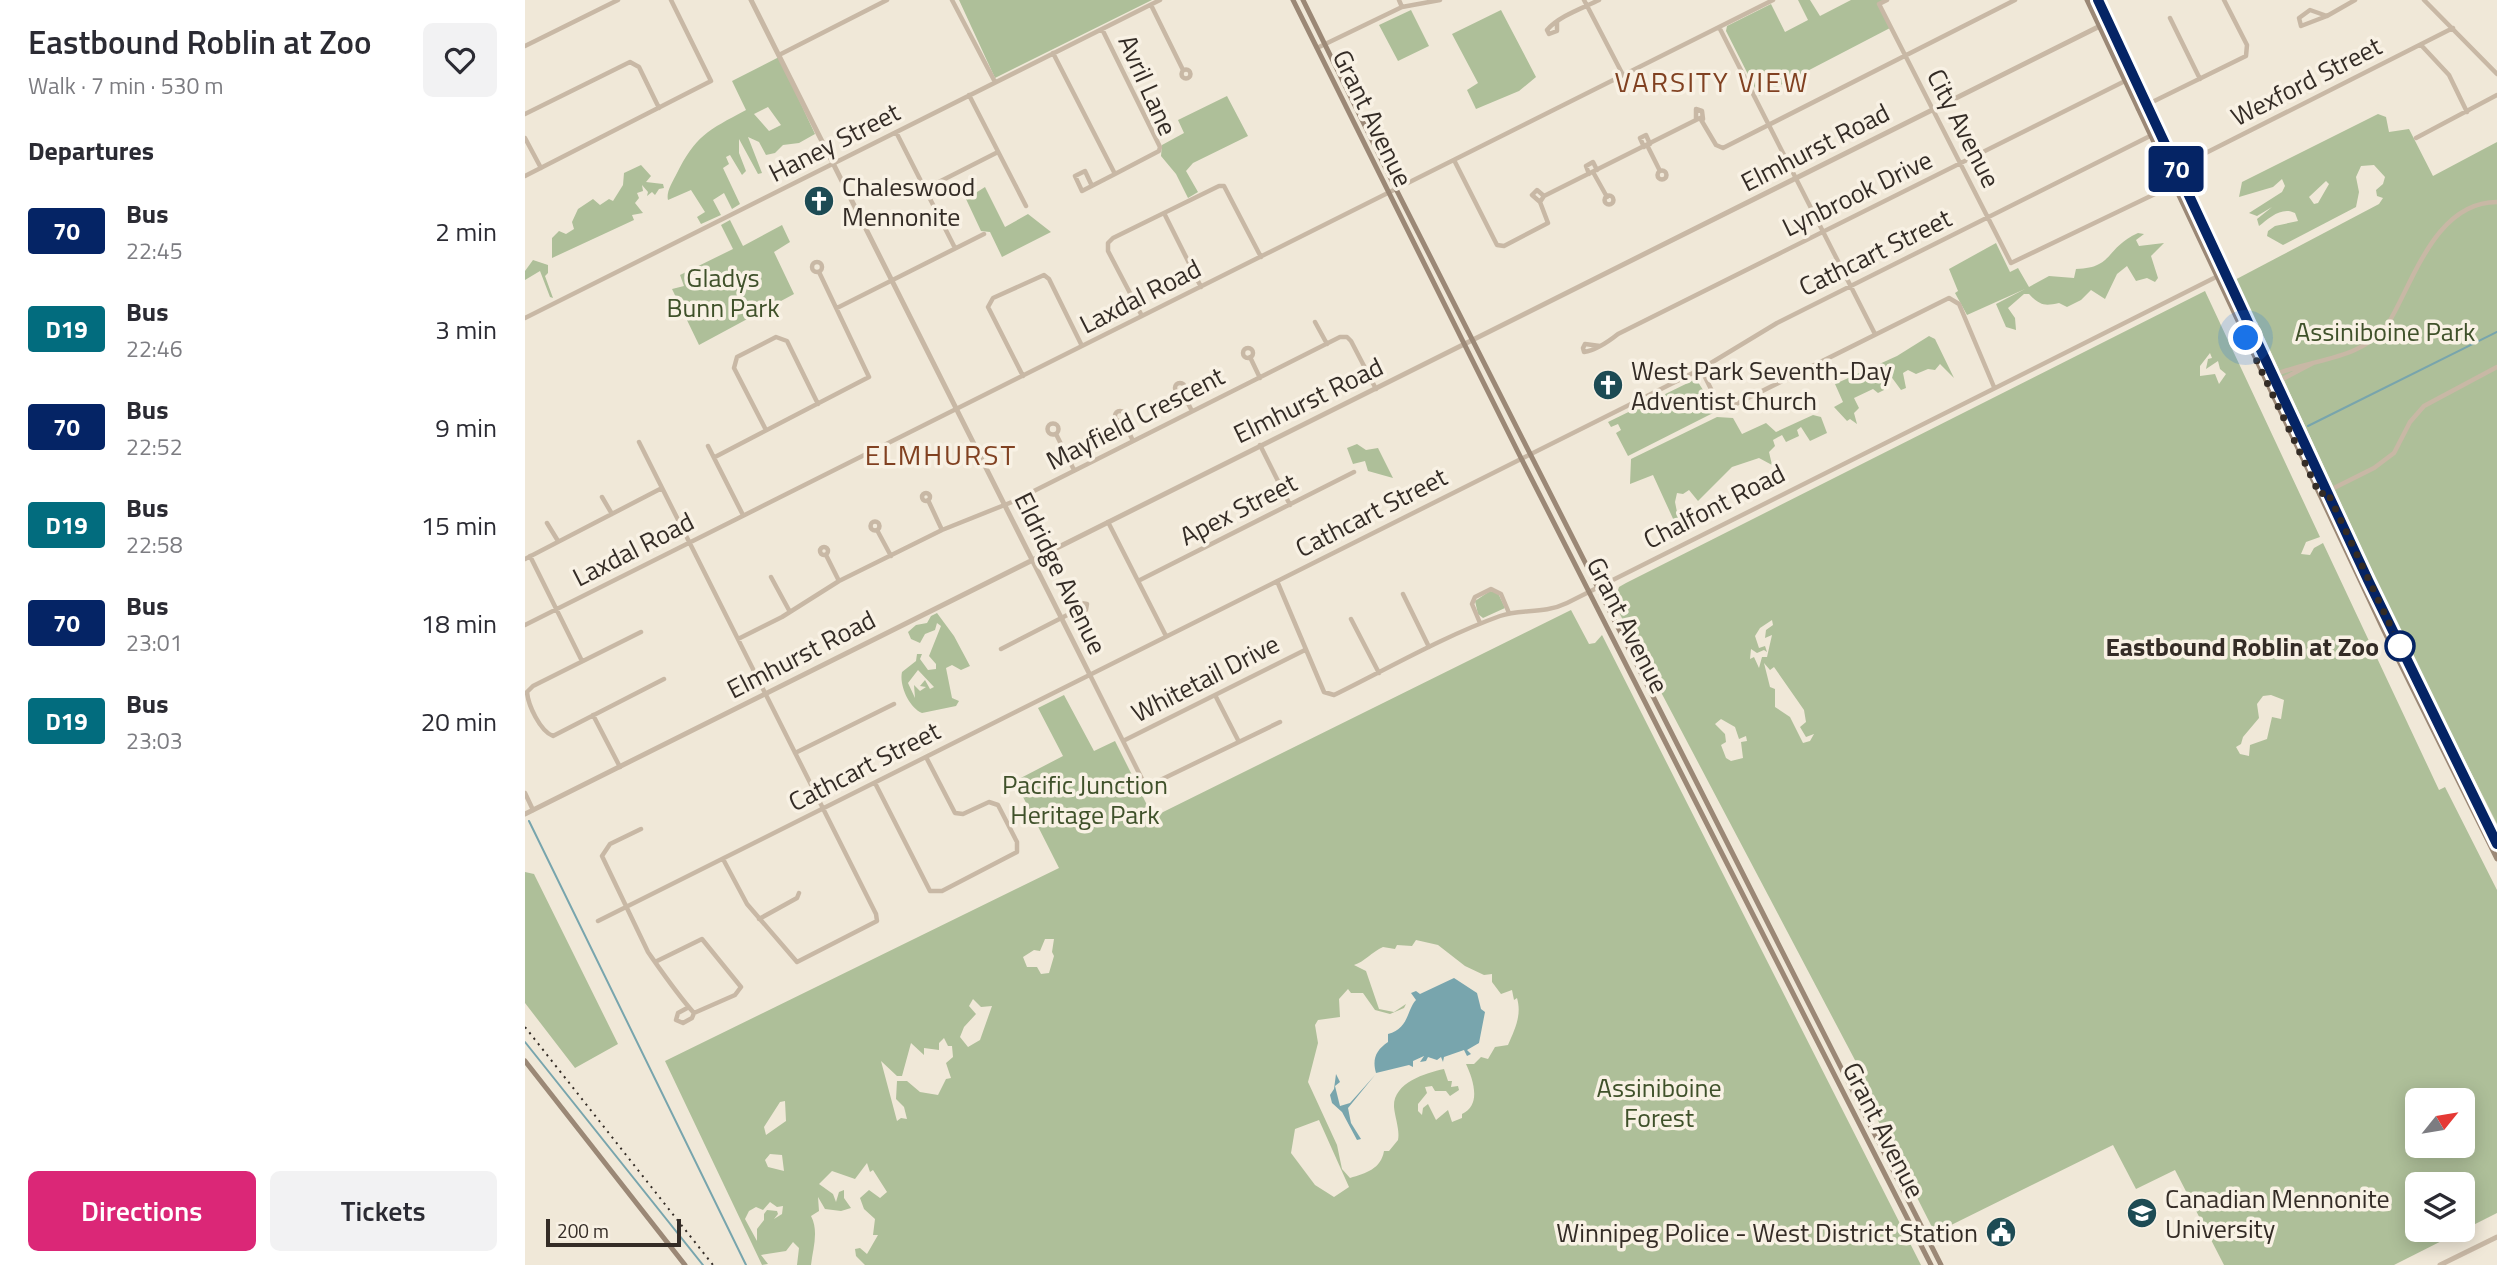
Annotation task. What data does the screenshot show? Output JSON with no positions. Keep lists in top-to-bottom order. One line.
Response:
{"streets":{"main road":["Grant Avenue"],"street":["Wexford Street","Avril Lane","City Avenue","Haney Street","Elmhurst Road","Lynbrook Drive","Cathcart Street","Laxdal Road","Mayfield Crescent","Chalfont Road","Apex Street","Eldridge Avenue","Whitetail Drive"]},"crossings":[["Avril Lane","Haney Street"],["Grant Avenue","Elmhurst Road"],["Grant Avenue","Cathcart Street"],["Grant Avenue","Laxdal Road"],["Grant Avenue","Chalfont Road"],["City Avenue","Elmhurst Road"],["City Avenue","Lynbrook Drive"],["City Avenue","Cathcart Street"],["Haney Street","Eldridge Avenue"],["Elmhurst Road","Eldridge Avenue"],["Cathcart Street","Chalfont Road"],["Cathcart Street","Eldridge Avenue"],["Laxdal Road","Eldridge Avenue"],["Mayfield Crescent","Eldridge Avenue"],["Chalfont Road","Whitetail Drive"],["Eldridge Avenue","Whitetail Drive"]],"districts":["VARSITY VIEW","ELMHURST"],"parks":["Gladys Bunn Park","Assiniboine Park","Pacific Junction Heritage Park","Assiniboine Forest"],"places":{"church":["Chaleswood Mennonite","West Park Seventh-Day Adventist Church"],"other":["Eastbound Roblin at Zoo"],"school or university":["Canadian Mennonite University"],"public building":["Winnipeg Police - West District Station"]},"lines":["bus line 70"],"scale_bar":"200 m","north":"top right","page":{"heading":[["Eastbound Roblin at Zoo","Walk · 7 min · 530 m"],"Departures"],"on_map":"70","list":[{"mark":"70","name":"Bus","note":"22:45","value":"2 min"},{"mark":"D19","name":"Bus","note":"22:46","value":"3 min"},{"mark":"70","name":"Bus","note":"22:52","value":"9 min"},{"mark":"D19","name":"Bus","note":"22:58","value":"15 min"},{"mark":"70","name":"Bus","note":"23:01","value":"18 min"},{"mark":"D19","name":"Bus","note":"23:03","value":"20 min"}],"buttons":["Directions","Tickets"],"scale":"200 m"}}
